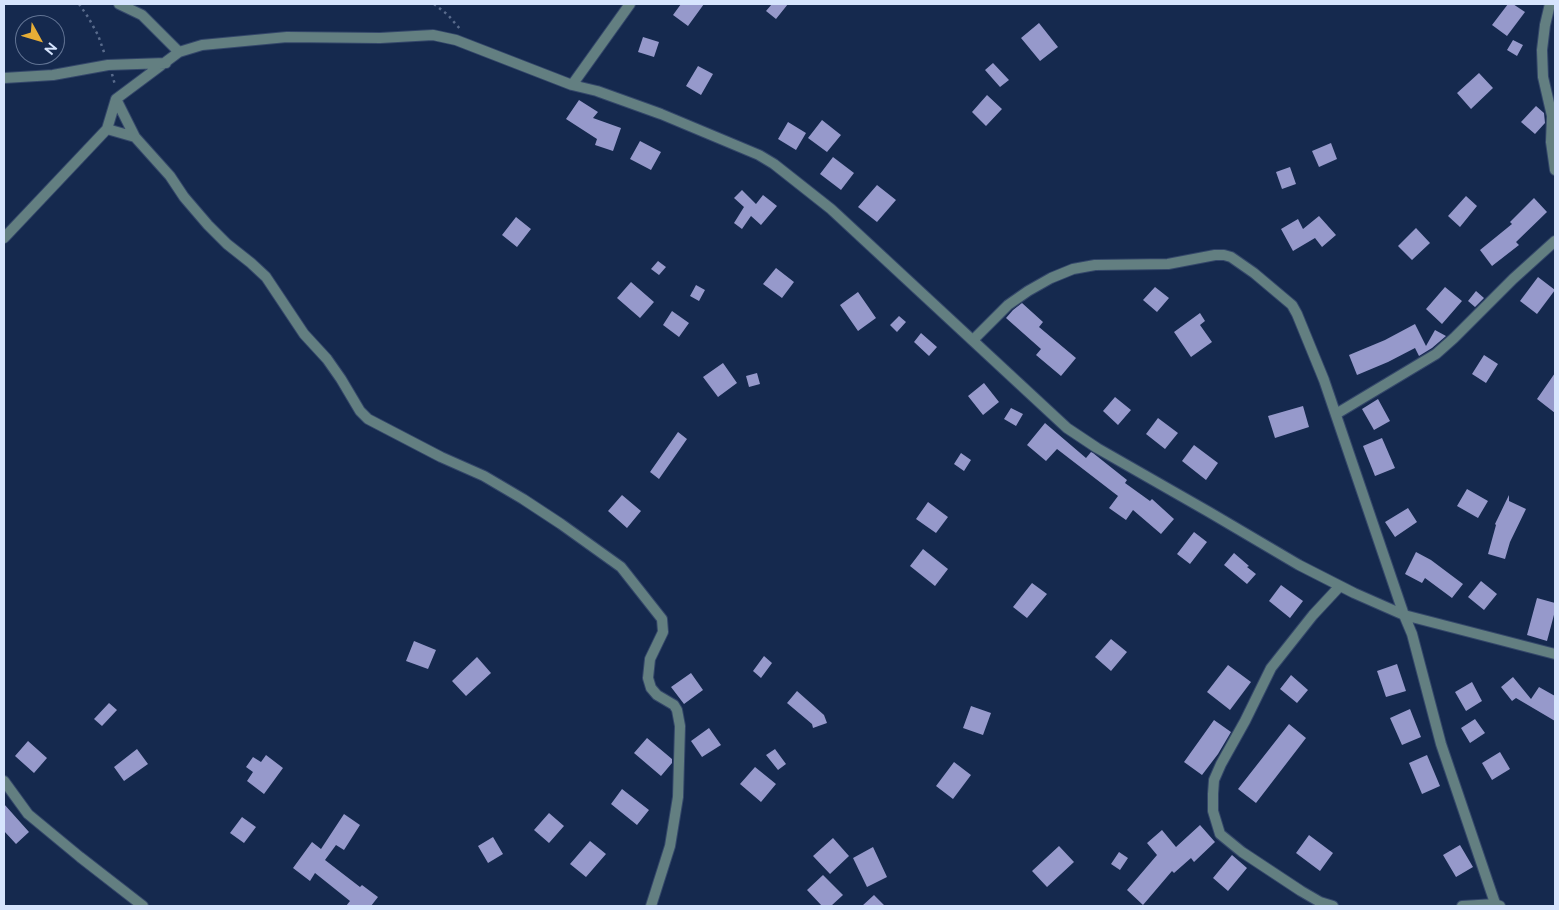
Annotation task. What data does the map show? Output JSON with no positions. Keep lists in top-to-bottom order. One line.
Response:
{"north":"bottom right"}
